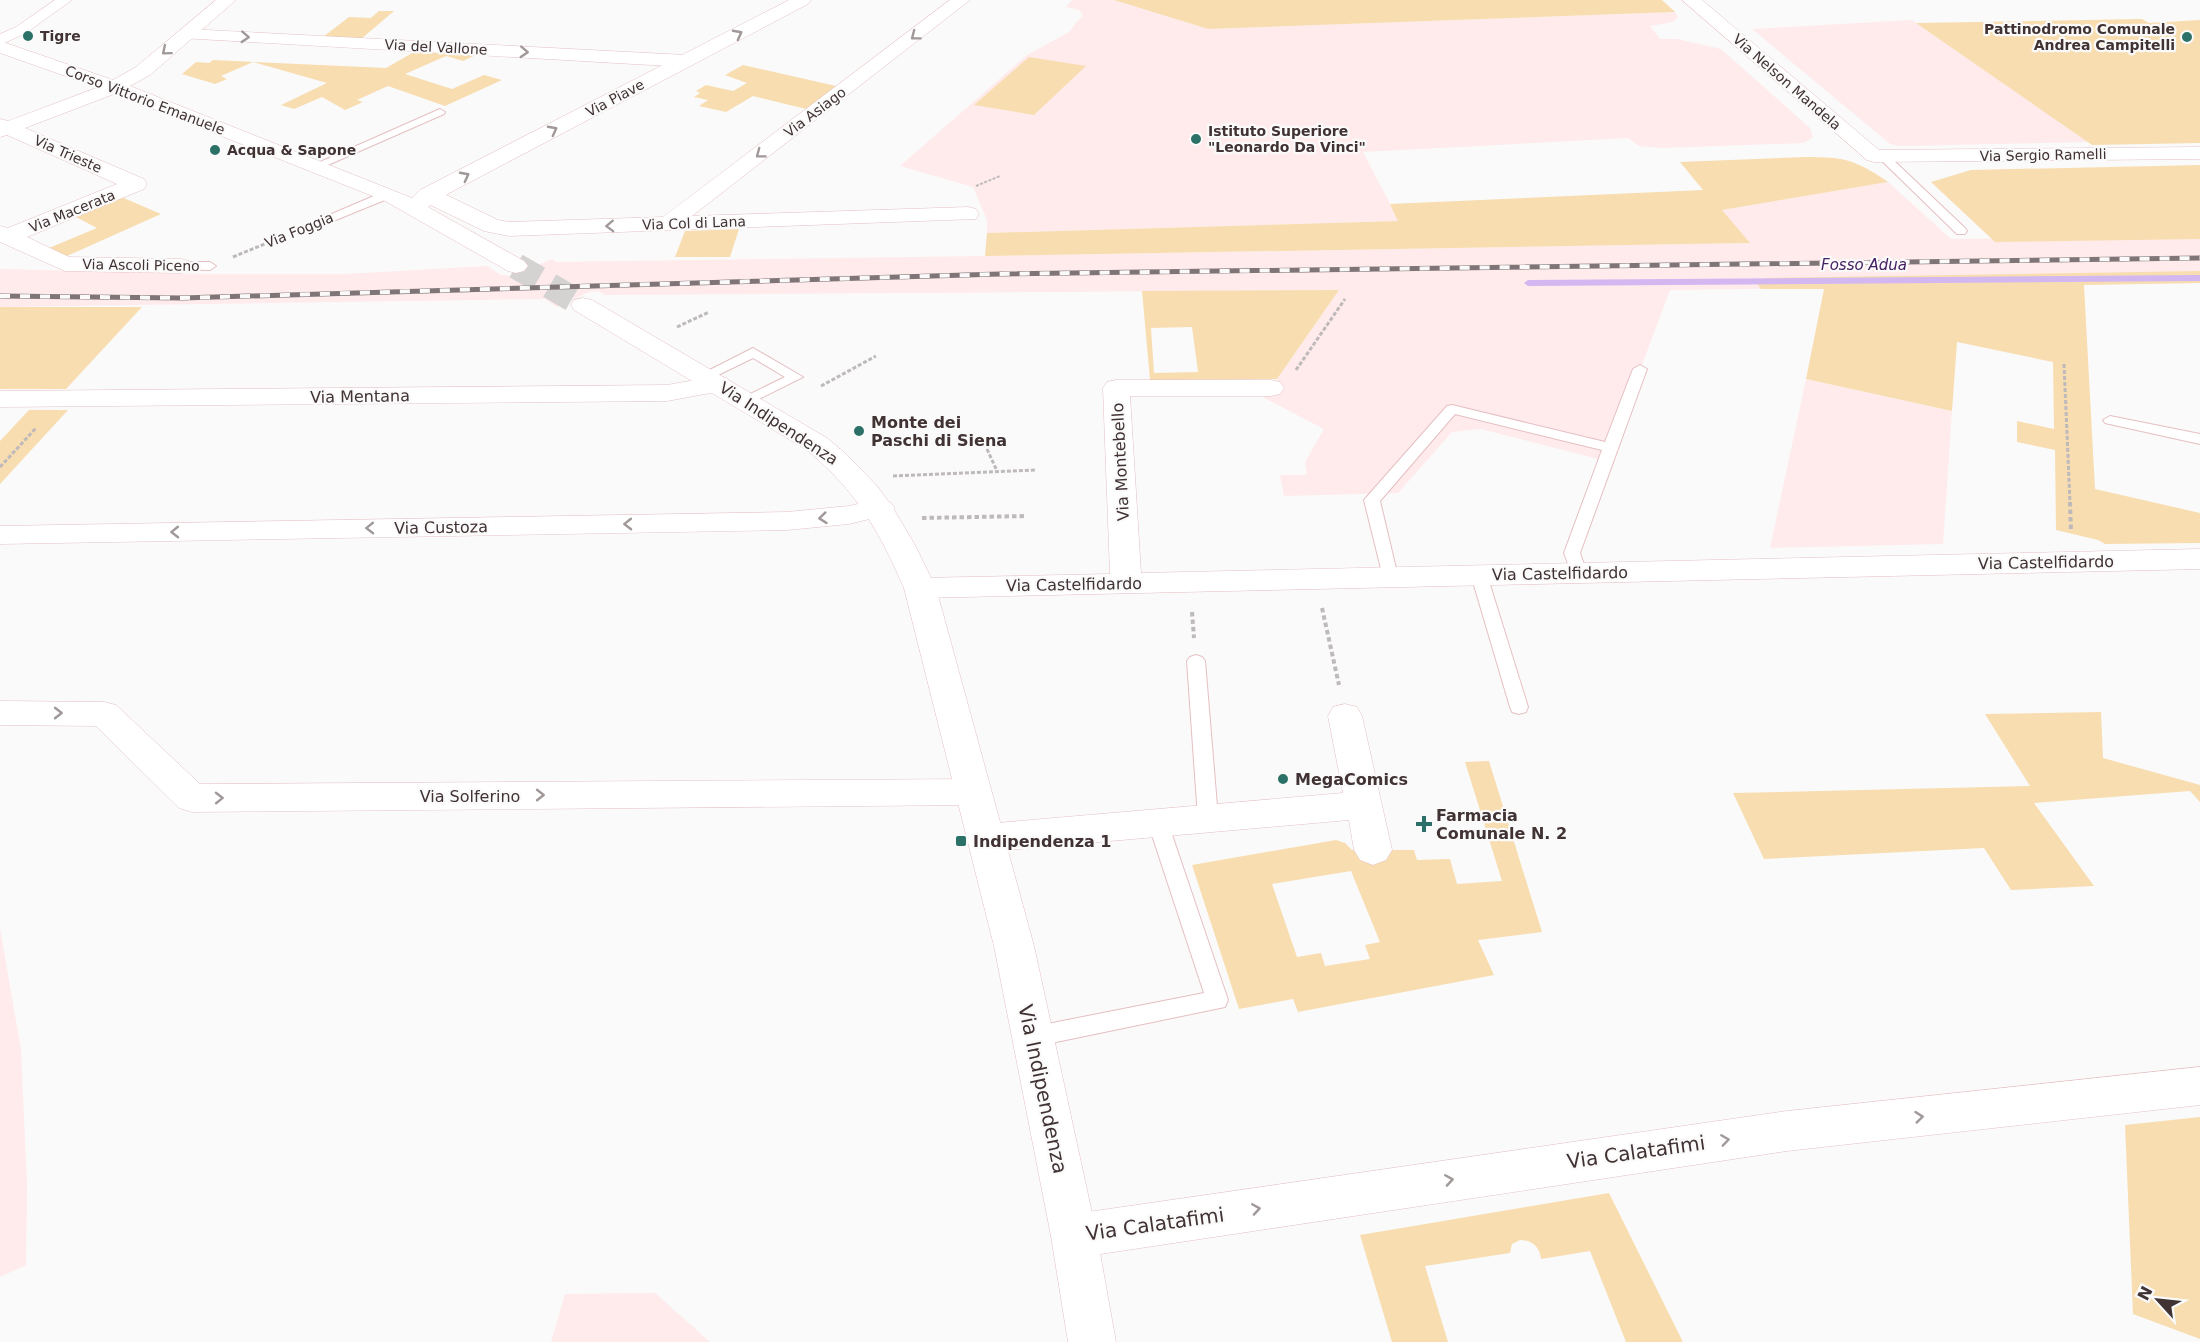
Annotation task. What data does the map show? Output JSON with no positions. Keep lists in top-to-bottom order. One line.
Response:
{"streets":{"street":["Via del Vallone","Via Nelson Mandela","Via Piave","Corso Vittorio Emanuele","Via Asiago","Via Trieste","Via Sergio Ramelli","Via Macerata","Via Col di Lana","Via Ascoli Piceno","Via Mentana","Via Indipendenza","Via Montebello","Via Custoza","Via Castelfidardo","Via Solferino","Via Calatafimi"],"lane":["Via Foggia"]},"crossings":[["Via del Vallone","Via Piave"],["Via Nelson Mandela","Via Sergio Ramelli"],["Via Piave","Corso Vittorio Emanuele"],["Via Piave","Via Col di Lana"],["Corso Vittorio Emanuele","Via Col di Lana"],["Corso Vittorio Emanuele","Via Foggia"],["Via Asiago","Via Col di Lana"],["Via Trieste","Via Macerata"],["Via Macerata","Via Ascoli Piceno"],["Via Foggia","Via Ascoli Piceno"],["Via Mentana","Via Indipendenza"],["Via Indipendenza","Via Custoza"],["Via Indipendenza","Via Castelfidardo"],["Via Indipendenza","Via Solferino"],["Via Indipendenza","Via Calatafimi"],["Via Montebello","Via Castelfidardo"]],"one_way":["Via del Vallone","Via Piave","Via Asiago","Via Col di Lana","Via Custoza","Via Solferino","Via Calatafimi"],"water":["Fosso Adua"],"places":{"other":["Tigre","Pattinodromo Comunale Andrea Campitelli","Istituto Superiore \"Leonardo Da Vinci\"","Acqua & Sapone","Monte dei Paschi di Siena","MegaComics"],"health":["Farmacia Comunale N. 2"],"transit":["Indipendenza 1"]},"north":"top left"}
